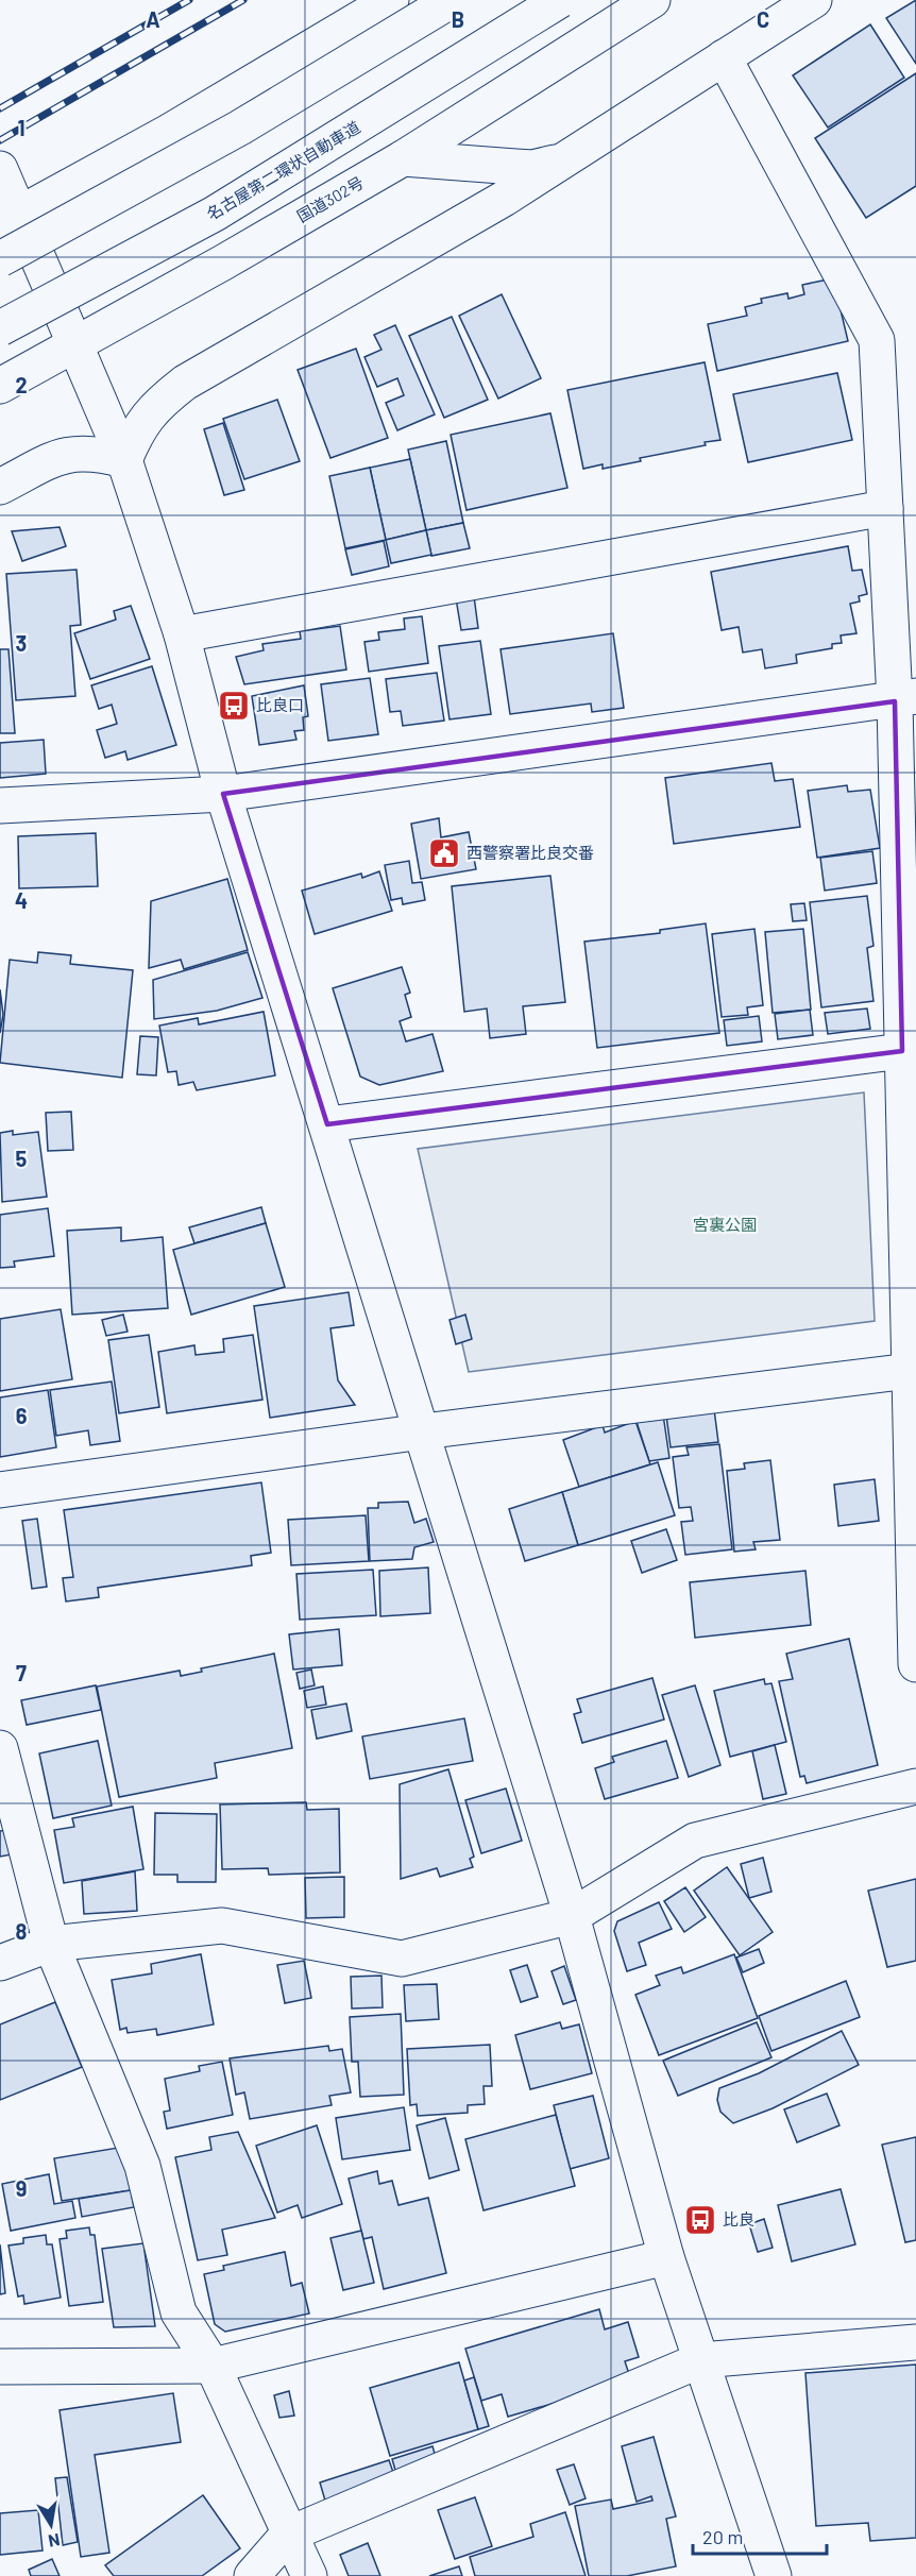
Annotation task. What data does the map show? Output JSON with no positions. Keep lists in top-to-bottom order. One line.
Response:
{"streets":{"main road":["名古屋第二環状自動車道","国道302号"]},"parks":["宮裏公園"],"places":{"bus stop":["比良口","比良"],"public building":["西警察署比良交番"]},"scale_bar":"20 m","north":"bottom","grid":{"columns":["A","B","C"],"rows":["1","2","3","4","5","6","7","8","9"]}}
